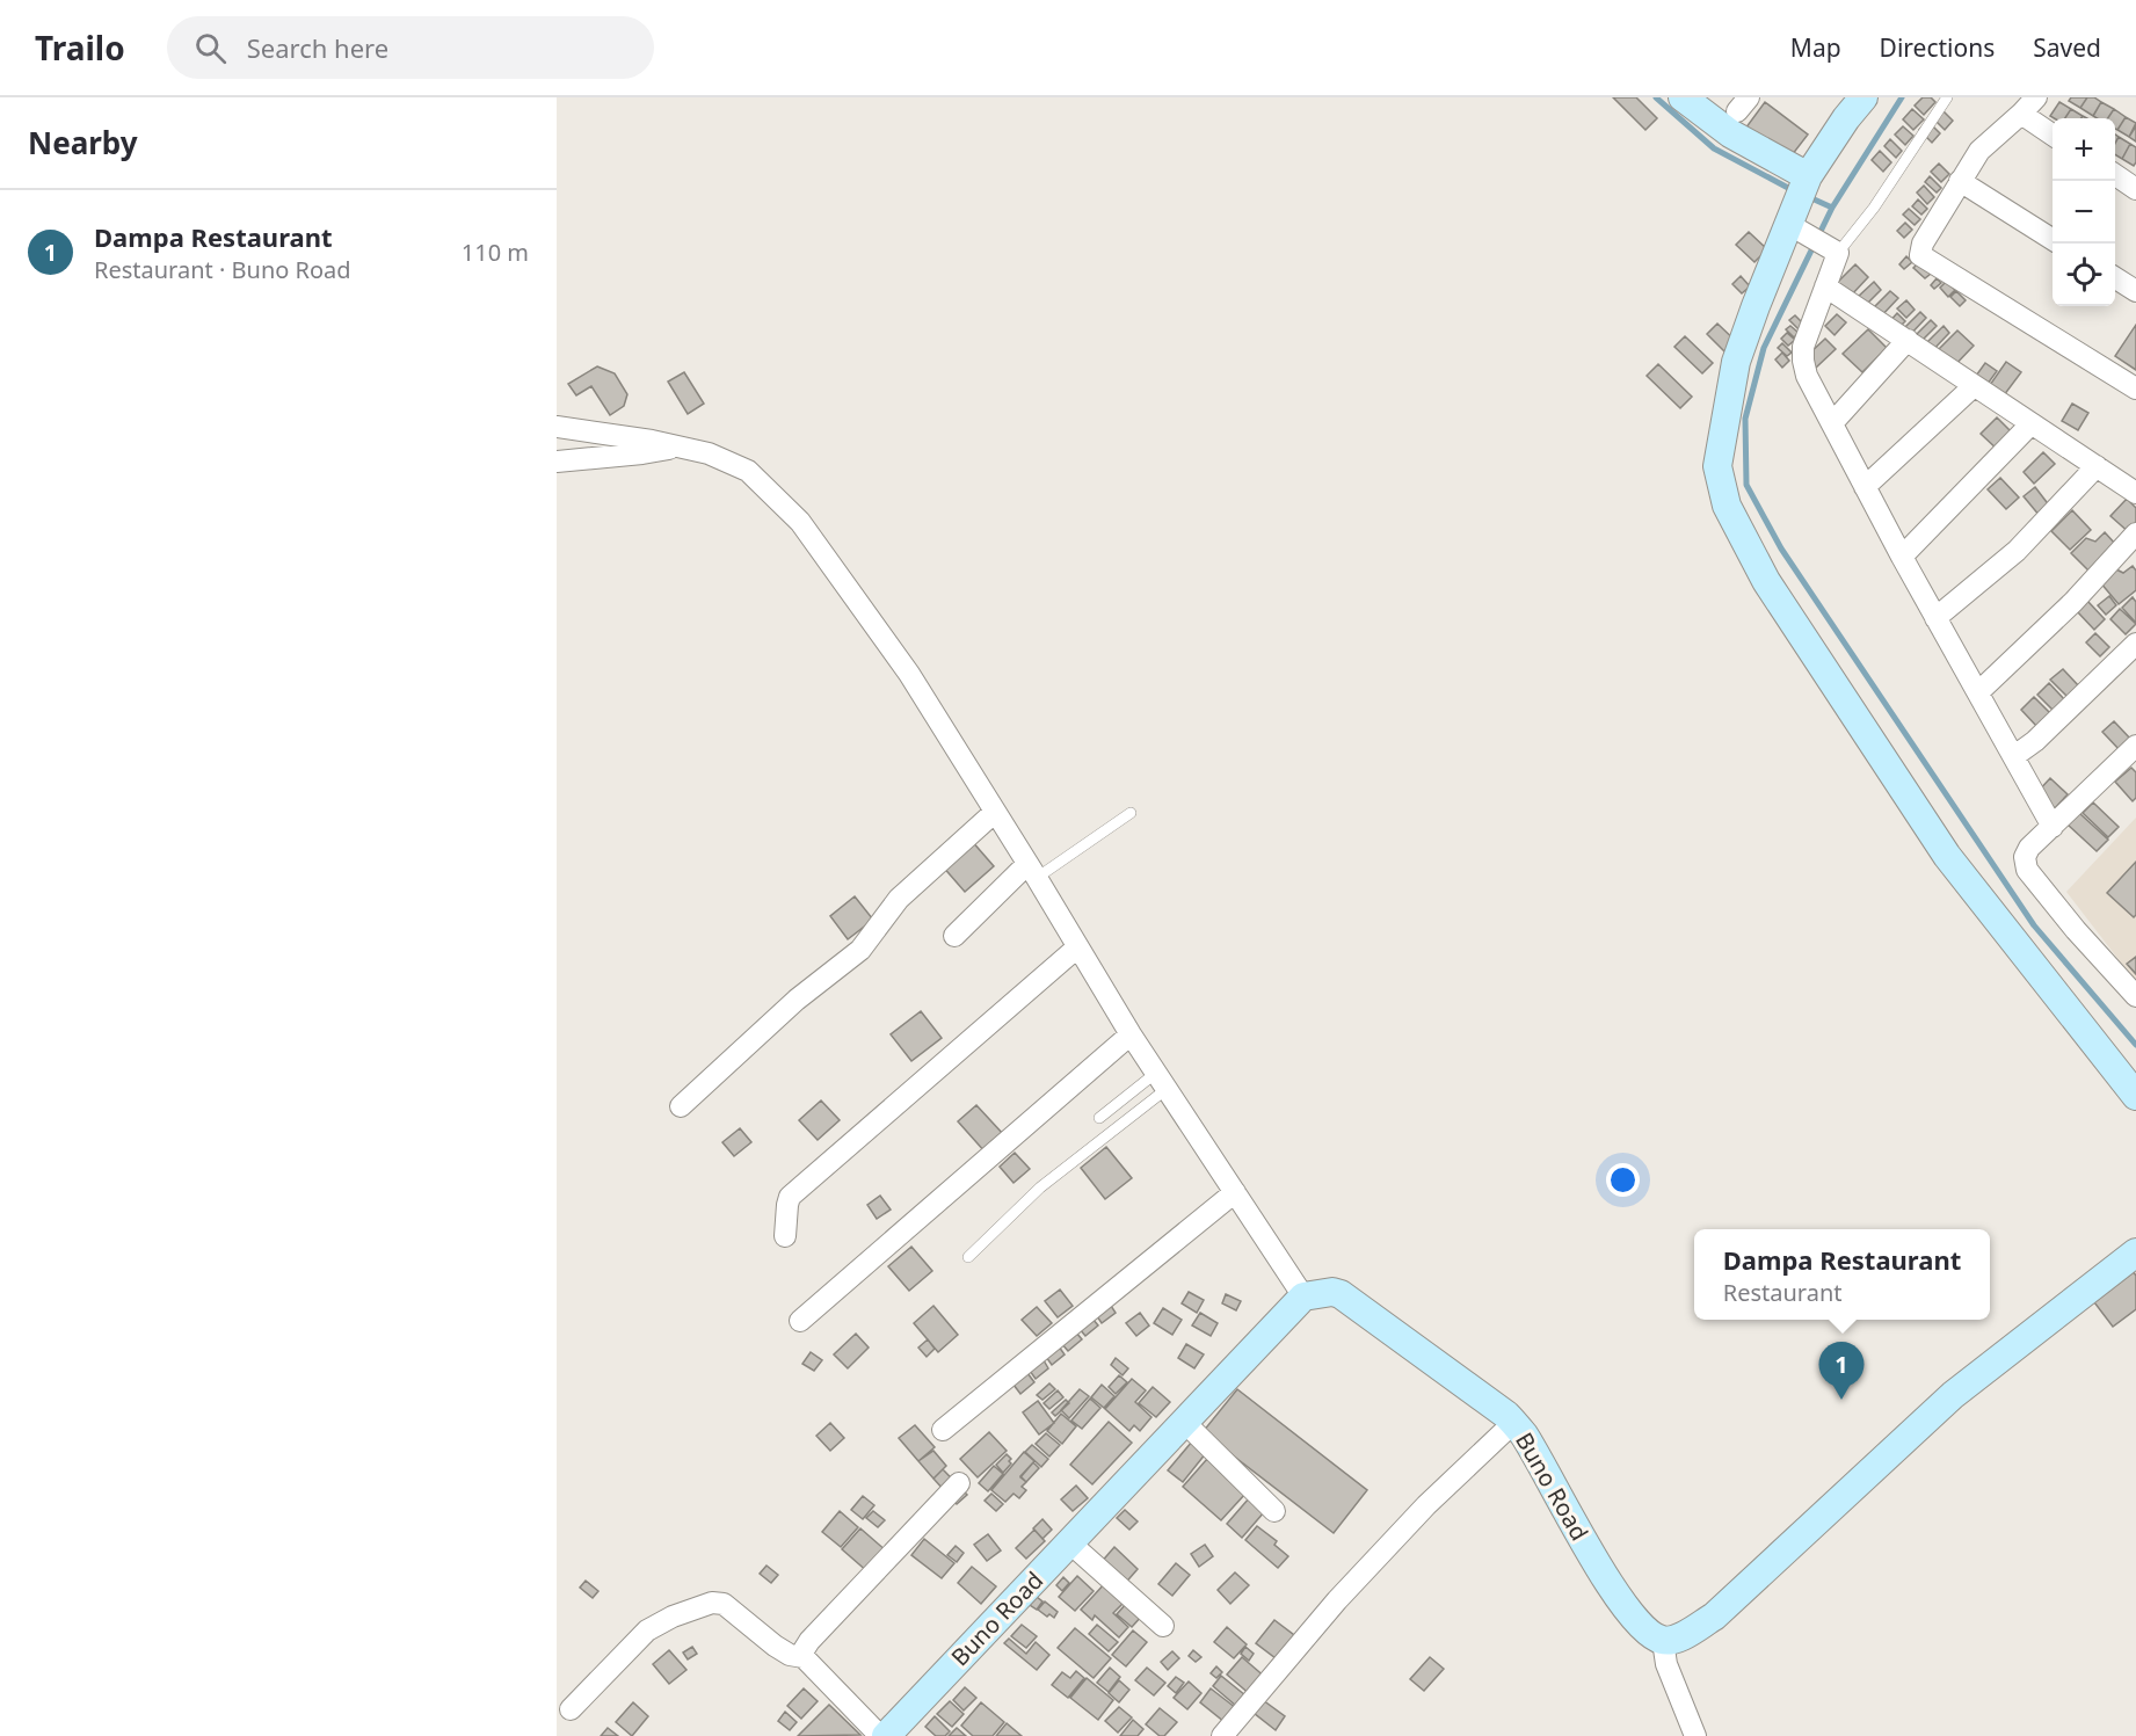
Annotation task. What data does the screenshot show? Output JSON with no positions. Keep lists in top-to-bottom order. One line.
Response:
{"streets":{"street":["Buno Road"]},"page":{"header":"Trailo","search":"Search here","nav":["Map","Directions","Saved"],"heading":"Nearby","map_buttons":["+","−"],"list":[{"mark":"1","name":"Dampa Restaurant","note":"Restaurant · Buno Road","value":"110 m"}],"popup":["Dampa Restaurant","Restaurant"],"pins":"1"}}
